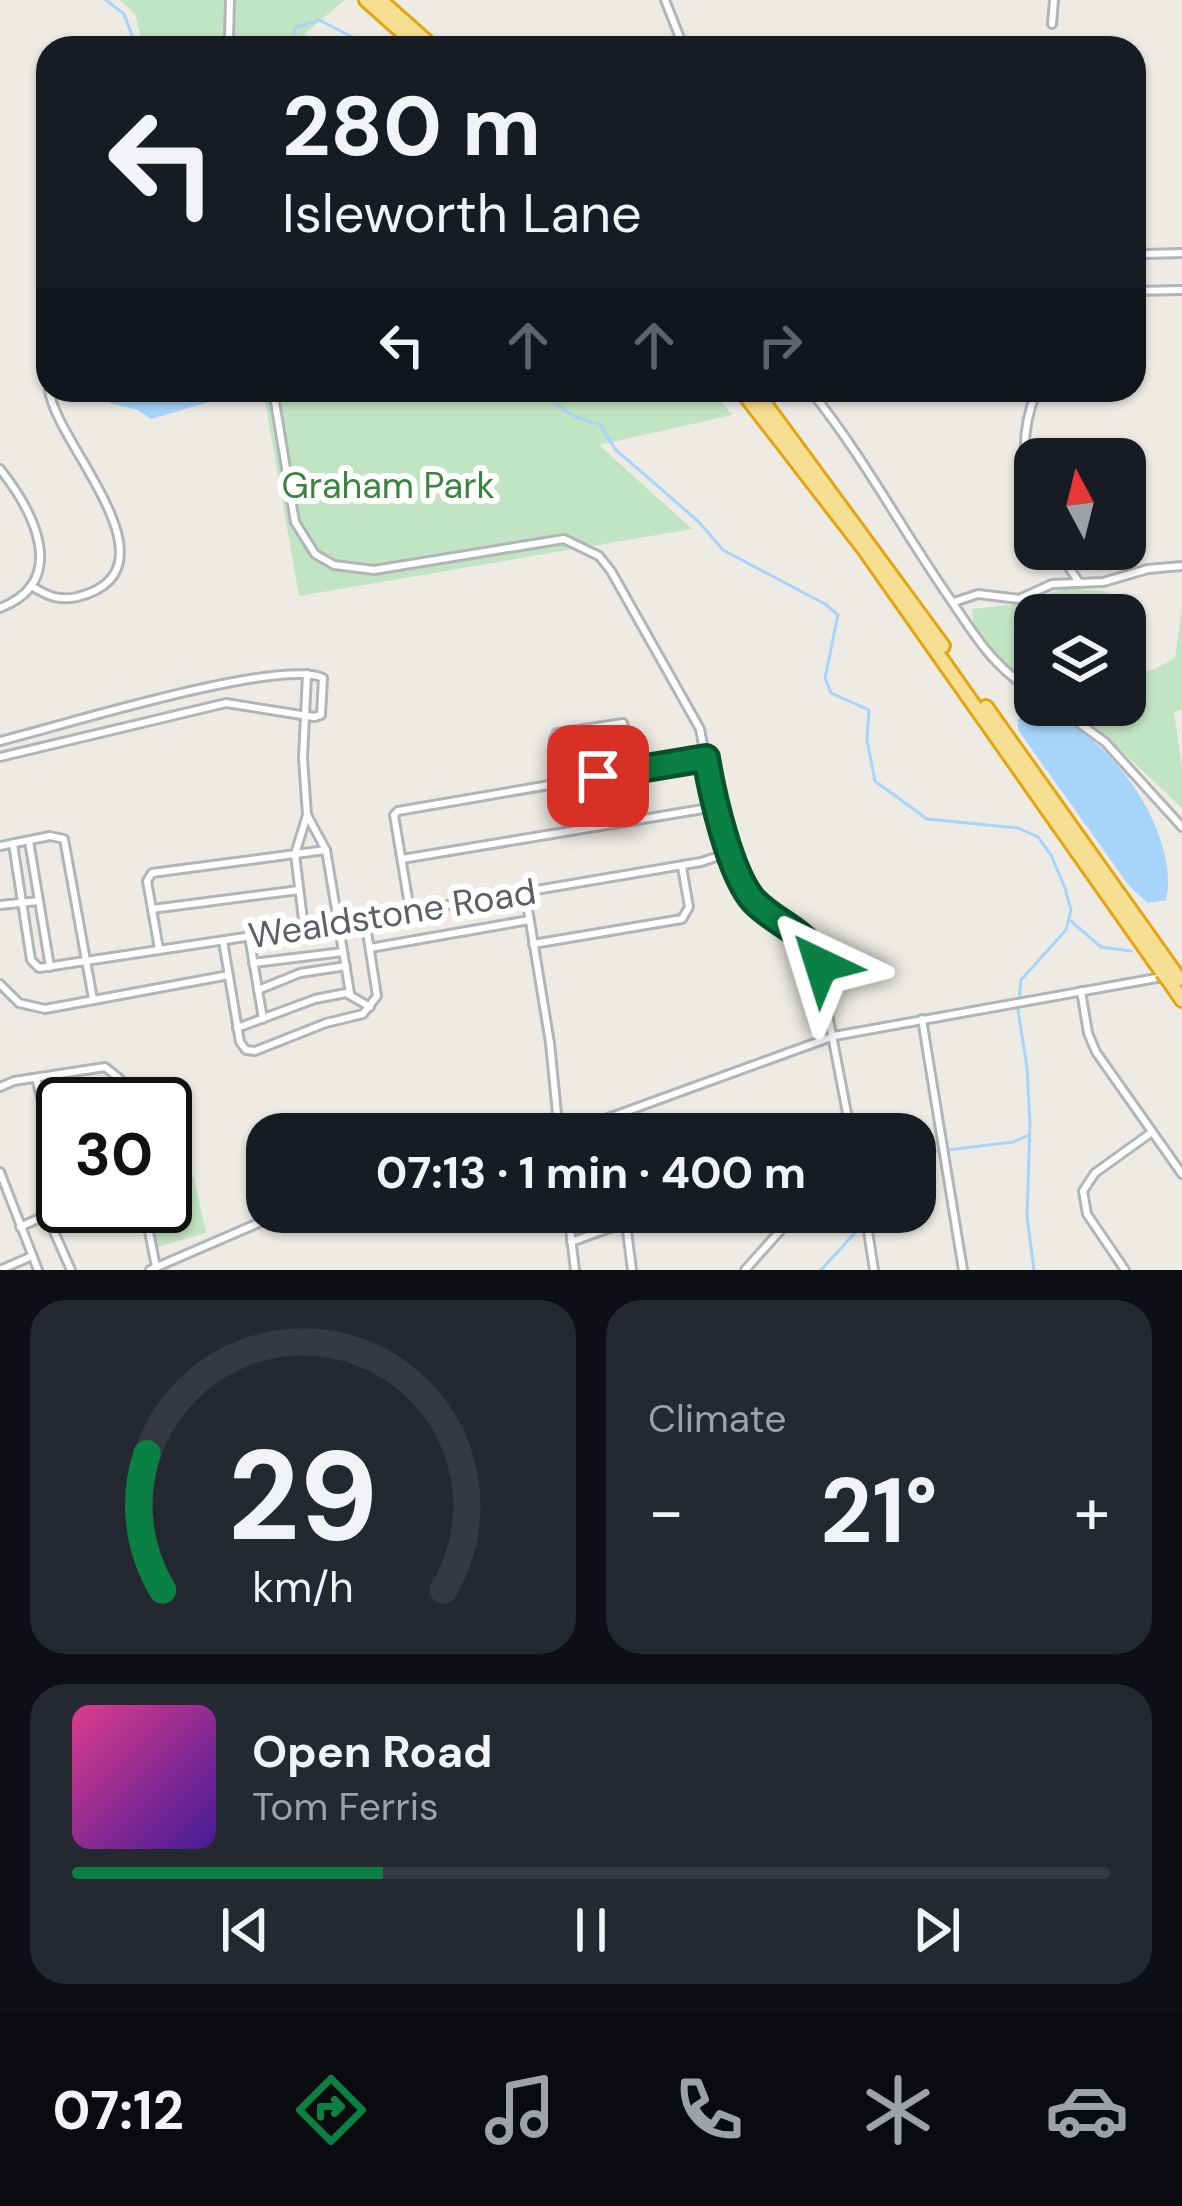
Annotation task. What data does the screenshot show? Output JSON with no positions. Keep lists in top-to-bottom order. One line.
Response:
{"streets":{"street":["Wealdstone Road"]},"parks":["Graham Park"],"north":"top","page":{"turn":["280 m","Isleworth Lane"],"limit":"30","trip":"07:13 · 1 min · 400 m","tile":"Climate","heat":["−","21°","+"],"song":["Open Road","Tom Ferris"],"tabs":"07:12","gauge":["29","km/h"]}}
